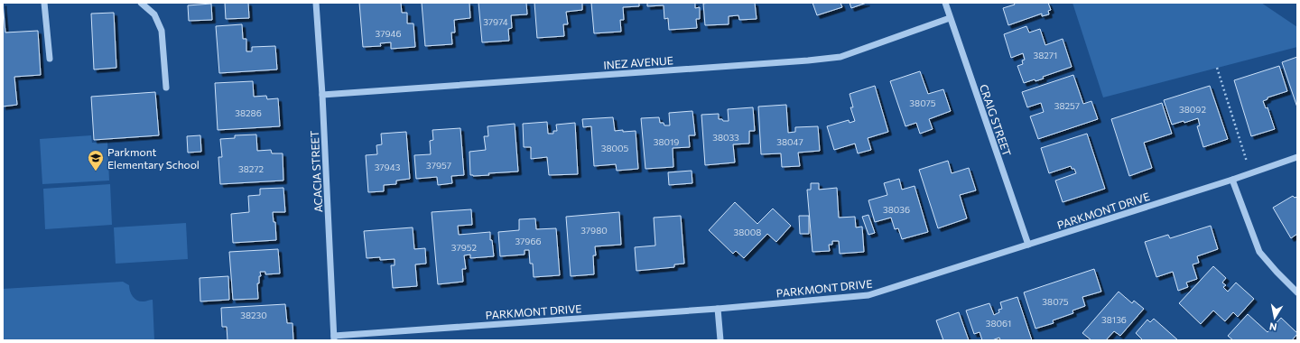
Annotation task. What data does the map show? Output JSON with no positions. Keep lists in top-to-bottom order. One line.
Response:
{"streets":{"street":["INEZ AVENUE","CRAIG STREET","ACACIA STREET","PARKMONT DRIVE"]},"crossings":[["INEZ AVENUE","CRAIG STREET"],["INEZ AVENUE","ACACIA STREET"],["CRAIG STREET","PARKMONT DRIVE"],["ACACIA STREET","PARKMONT DRIVE"]],"places":{"school or university":["Parkmont Elementary School"]},"house_numbers":["37974","37946","38271","38075","38257","38092","38286","38033","38019","38047","38005","37957","37943","38272","38036","37980","38008","37966","37952","38075","38230","38136","38061"],"north":"bottom"}
